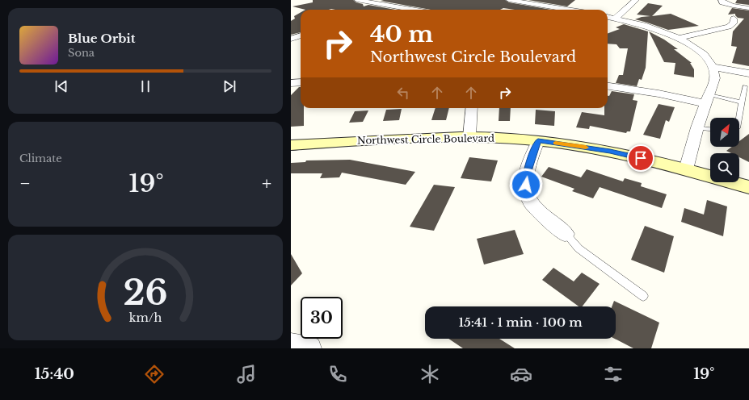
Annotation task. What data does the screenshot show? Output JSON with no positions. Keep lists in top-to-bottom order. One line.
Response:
{"streets":{"main road":["Northwest Circle Boulevard"]},"north":"top right","page":{"turn":["40 m","Northwest Circle Boulevard"],"song":["Blue Orbit","Sona"],"tile":"Climate","heat":["−","19°","+"],"limit":"30","trip":"15:41 · 1 min · 100 m","tabs":["15:40","19°"],"gauge":["26","km/h"]}}
